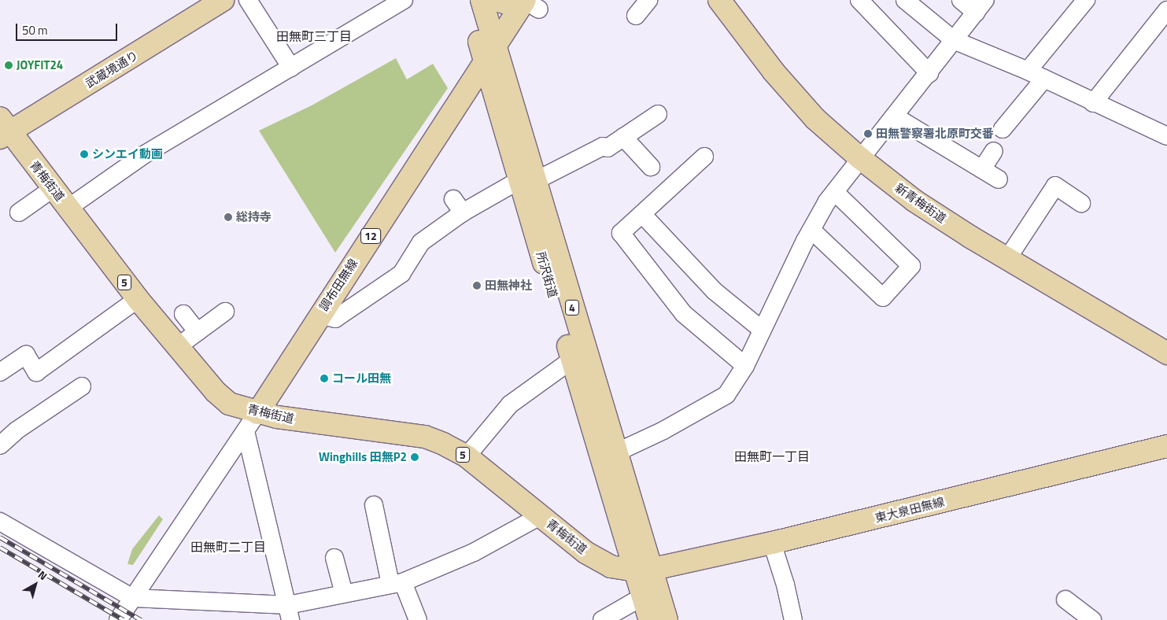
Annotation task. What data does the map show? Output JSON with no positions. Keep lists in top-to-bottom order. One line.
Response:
{"streets":{"main road":["武蔵境通り","青梅街道","新青梅街道","12","所沢街道","5","調布田無線","4","東大泉田無線"]},"crossings":[["武蔵境通り","青梅街道"],["青梅街道","所沢街道"],["青梅街道","調布田無線"],["青梅街道","4"],["青梅街道","東大泉田無線"],["所沢街道","調布田無線"],["所沢街道","4"],["所沢街道","東大泉田無線"],["4","東大泉田無線"]],"districts":["田無町三丁目","田無町一丁目","田無町二丁目"],"places":["JOYFIT24","田無警察署北原町交番","シンエイ動画","総持寺","田無神社","コール田無","Winghills 田無P2"],"scale_bar":"50 m","north":"top right"}
